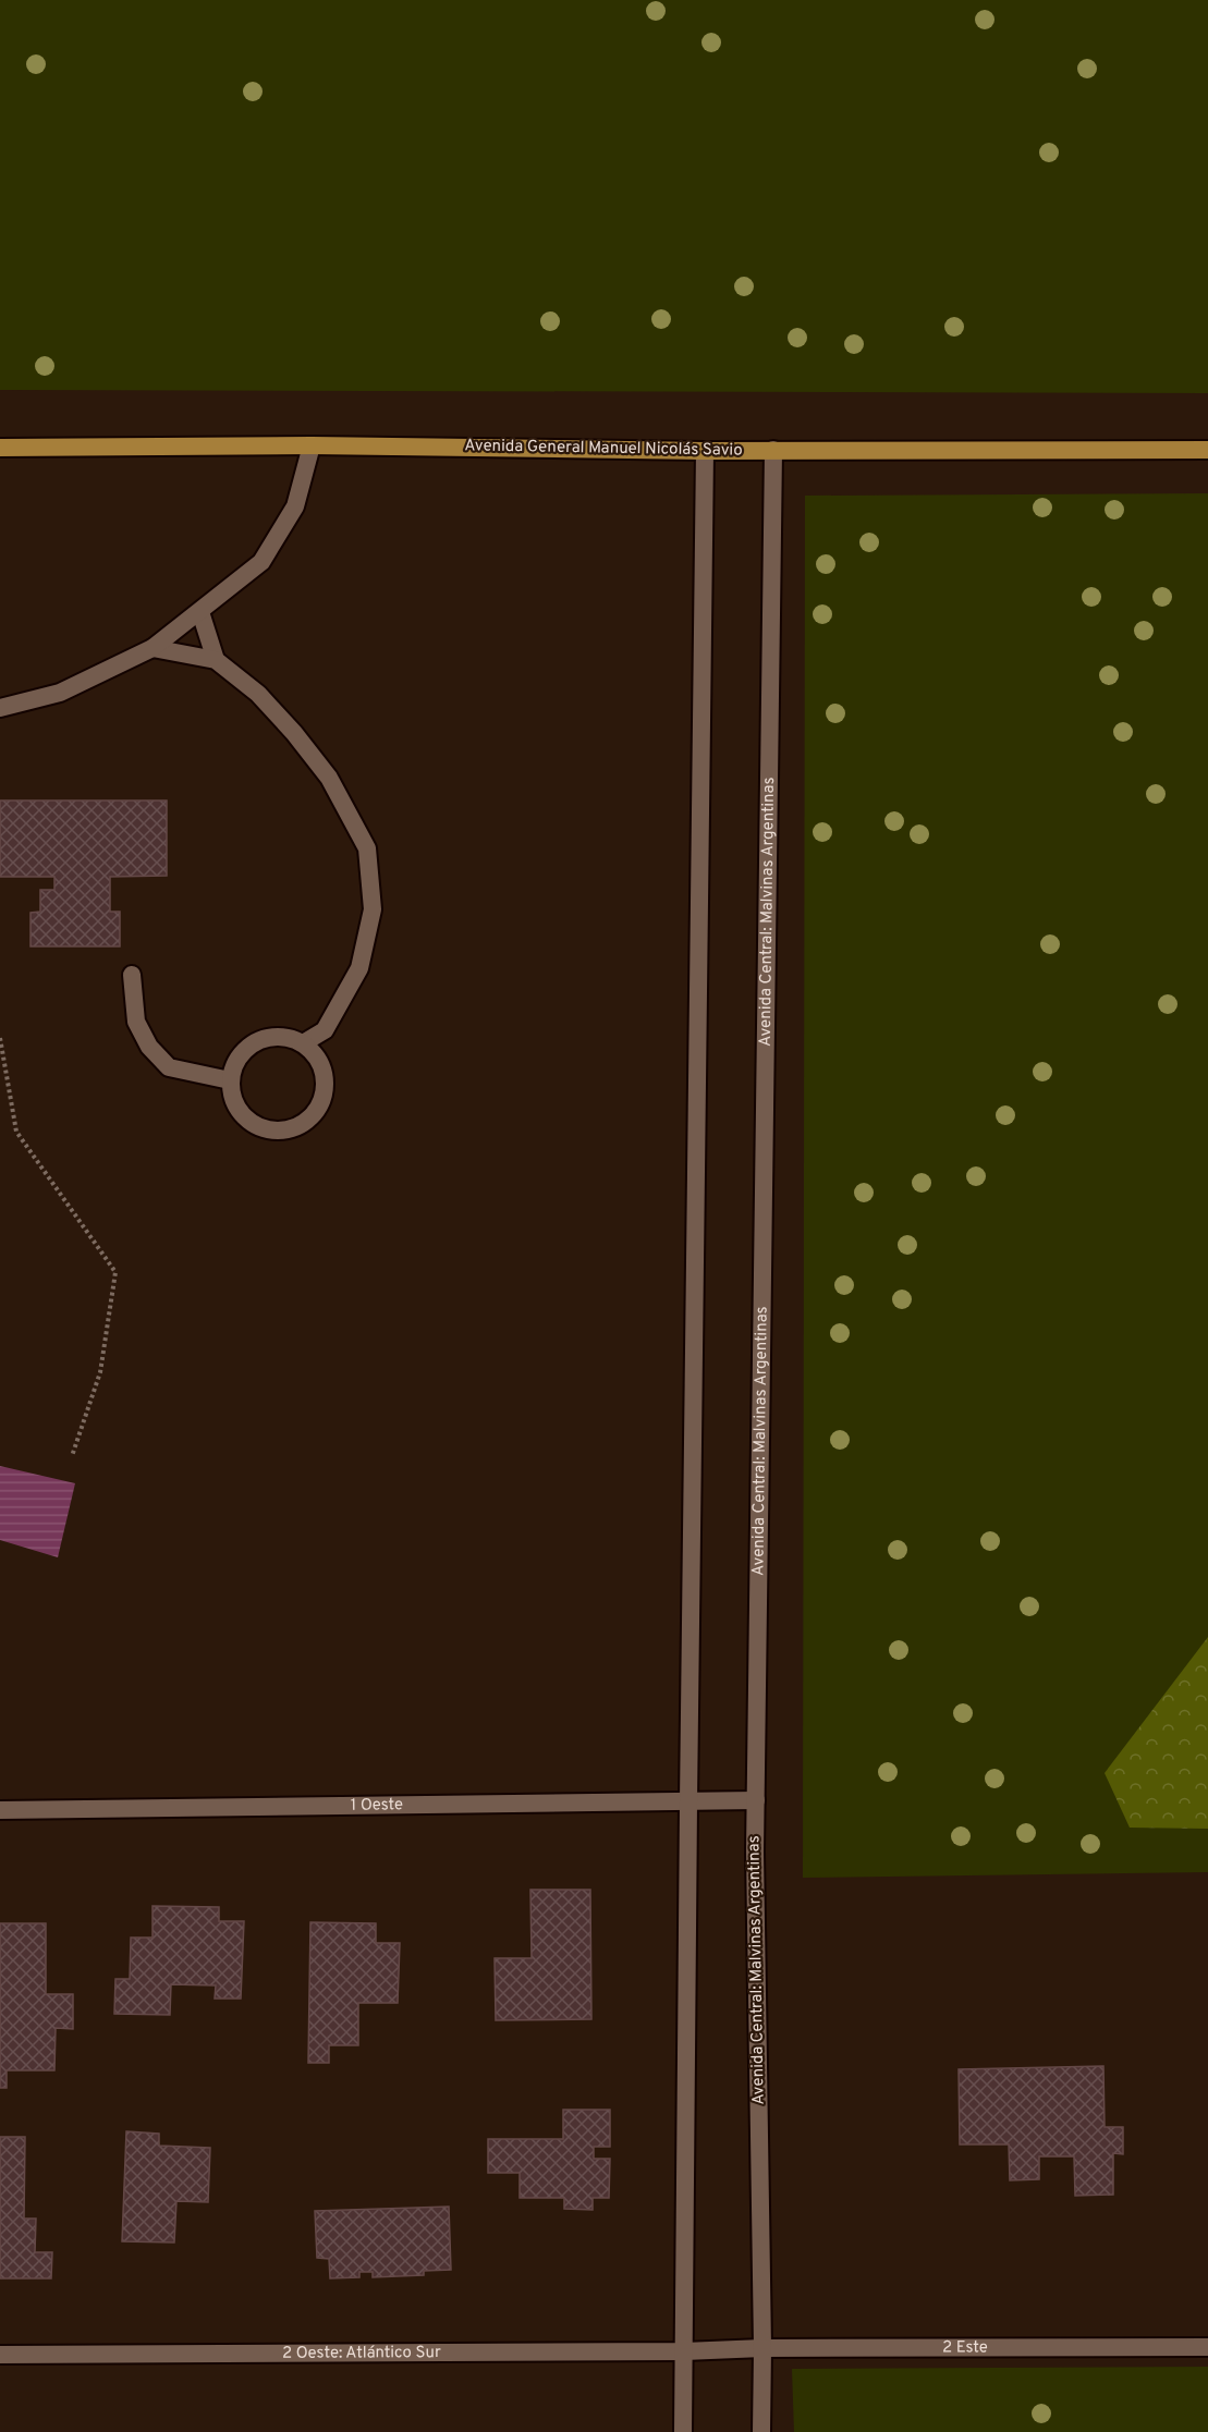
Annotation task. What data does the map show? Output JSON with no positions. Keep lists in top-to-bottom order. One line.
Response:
{"streets":{"main road":["Avenida General Manuel Nicolás Savio","Avenida Central: Malvinas Argentinas","1 Oeste","2 Este","2 Oeste: Atlántico Sur"]},"crossings":[["Avenida General Manuel Nicolás Savio","Avenida Central: Malvinas Argentinas"],["Avenida Central: Malvinas Argentinas","1 Oeste"],["Avenida Central: Malvinas Argentinas","2 Este"],["2 Este","2 Oeste: Atlántico Sur"]]}
